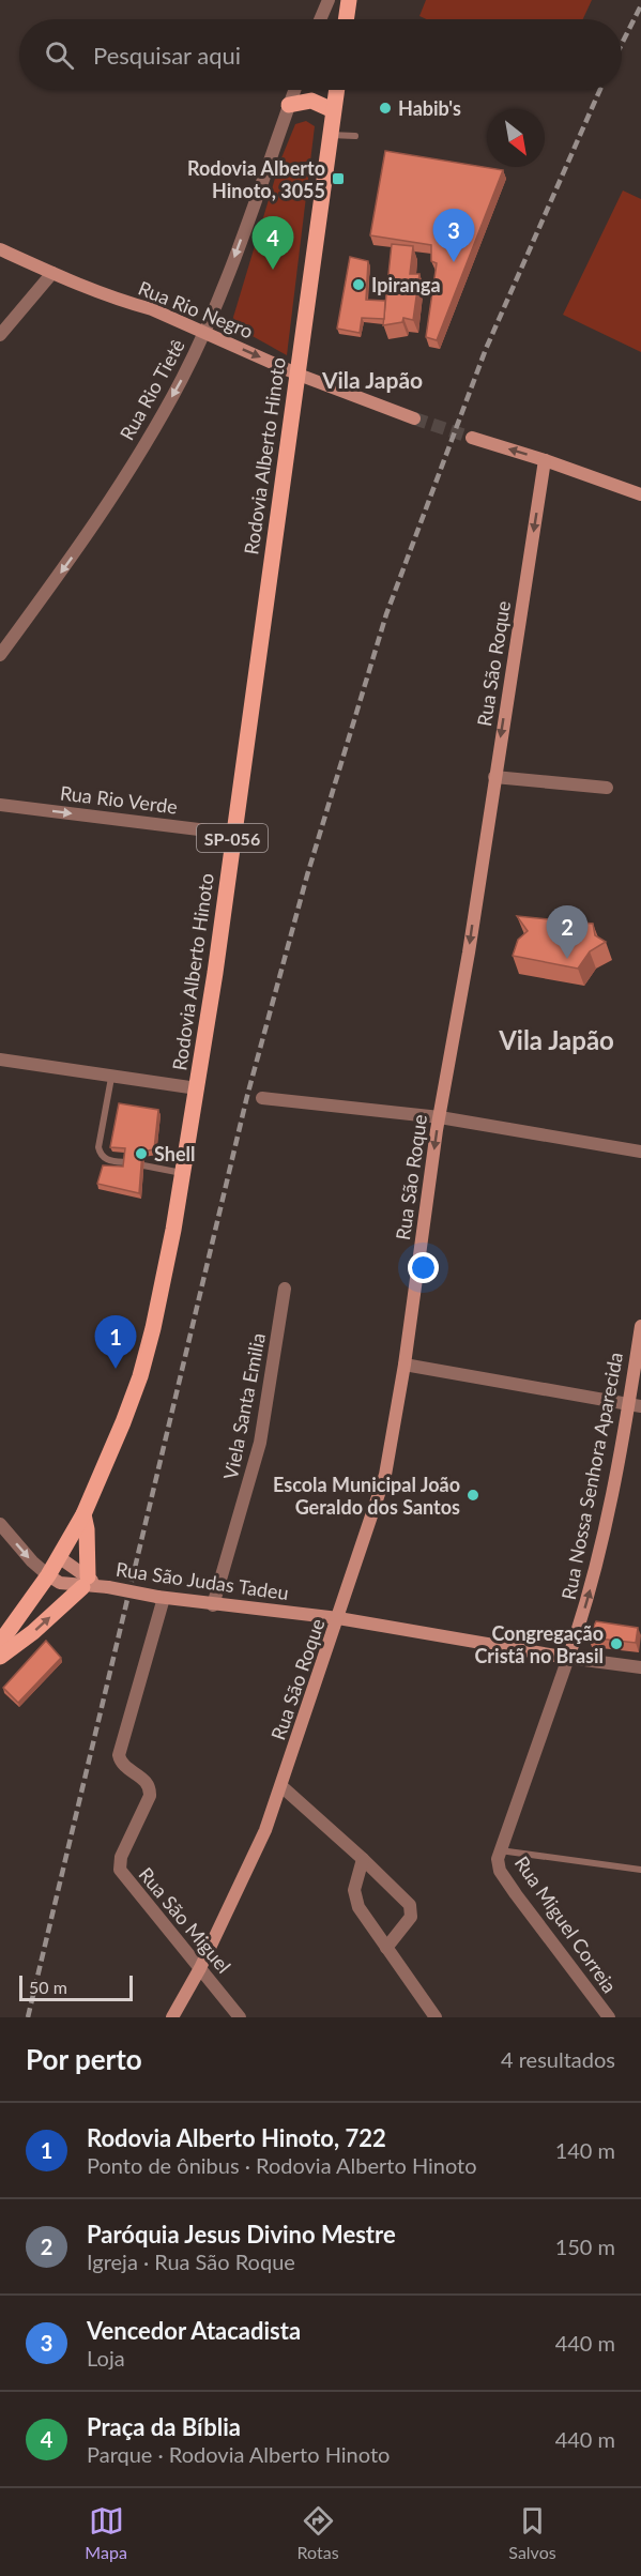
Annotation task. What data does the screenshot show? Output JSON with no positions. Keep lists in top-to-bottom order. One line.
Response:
{"streets":{"main road":["Rodovia Alberto Hinoto","SP-056"],"street":["Rua Rio Negro","Rua Rio Tietê","Rua São Roque","Rua Rio Verde","Viela Santa Emilia","Rua Nossa Senhora Aparecida","Rua São Judas Tadeu","Rua São Miguel","Rua Miguel Correia"]},"crossings":[["Rua Rio Negro","Rua Rio Tietê"],["Rua Rio Negro","Rodovia Alberto Hinoto"],["Rodovia Alberto Hinoto","Rua Rio Verde"],["Rodovia Alberto Hinoto","Rua São Judas Tadeu"],["Rua São Roque","Rua São Judas Tadeu"],["Rua São Roque","Rua São Miguel"],["Viela Santa Emilia","Rua São Judas Tadeu"],["Rua Nossa Senhora Aparecida","Rua São Judas Tadeu"],["Rua Nossa Senhora Aparecida","Rua Miguel Correia"],["Rua São Judas Tadeu","Rua São Miguel"]],"one_way":["Rua Rio Tietê","Rua São Roque","Rua Rio Verde","Rua Nossa Senhora Aparecida"],"districts":["Vila Japão","Vila Japão"],"places":{"other":["Habib's","Ipiranga","Shell","Escola Municipal João Geraldo dos Santos","Congregação Cristã no Brasil"],"transit":["Rodovia Alberto Hinoto, 3055"]},"scale_bar":"50 m","north":"bottom right","page":{"search":"Pesquisar aqui","pins":["3","4","2","1"],"scale":"50 m","heading":["Por perto","4 resultados"],"list":[{"mark":"1","name":"Rodovia Alberto Hinoto, 722","note":"Ponto de ônibus · Rodovia Alberto Hinoto","value":"140 m"},{"mark":"2","name":"Paróquia Jesus Divino Mestre","note":"Igreja · Rua São Roque","value":"150 m"},{"mark":"3","name":"Vencedor Atacadista","note":"Loja","value":"440 m"},{"mark":"4","name":"Praça da Bíblia","note":"Parque · Rodovia Alberto Hinoto","value":"440 m"}],"nav":["Mapa","Rotas","Salvos"]}}
